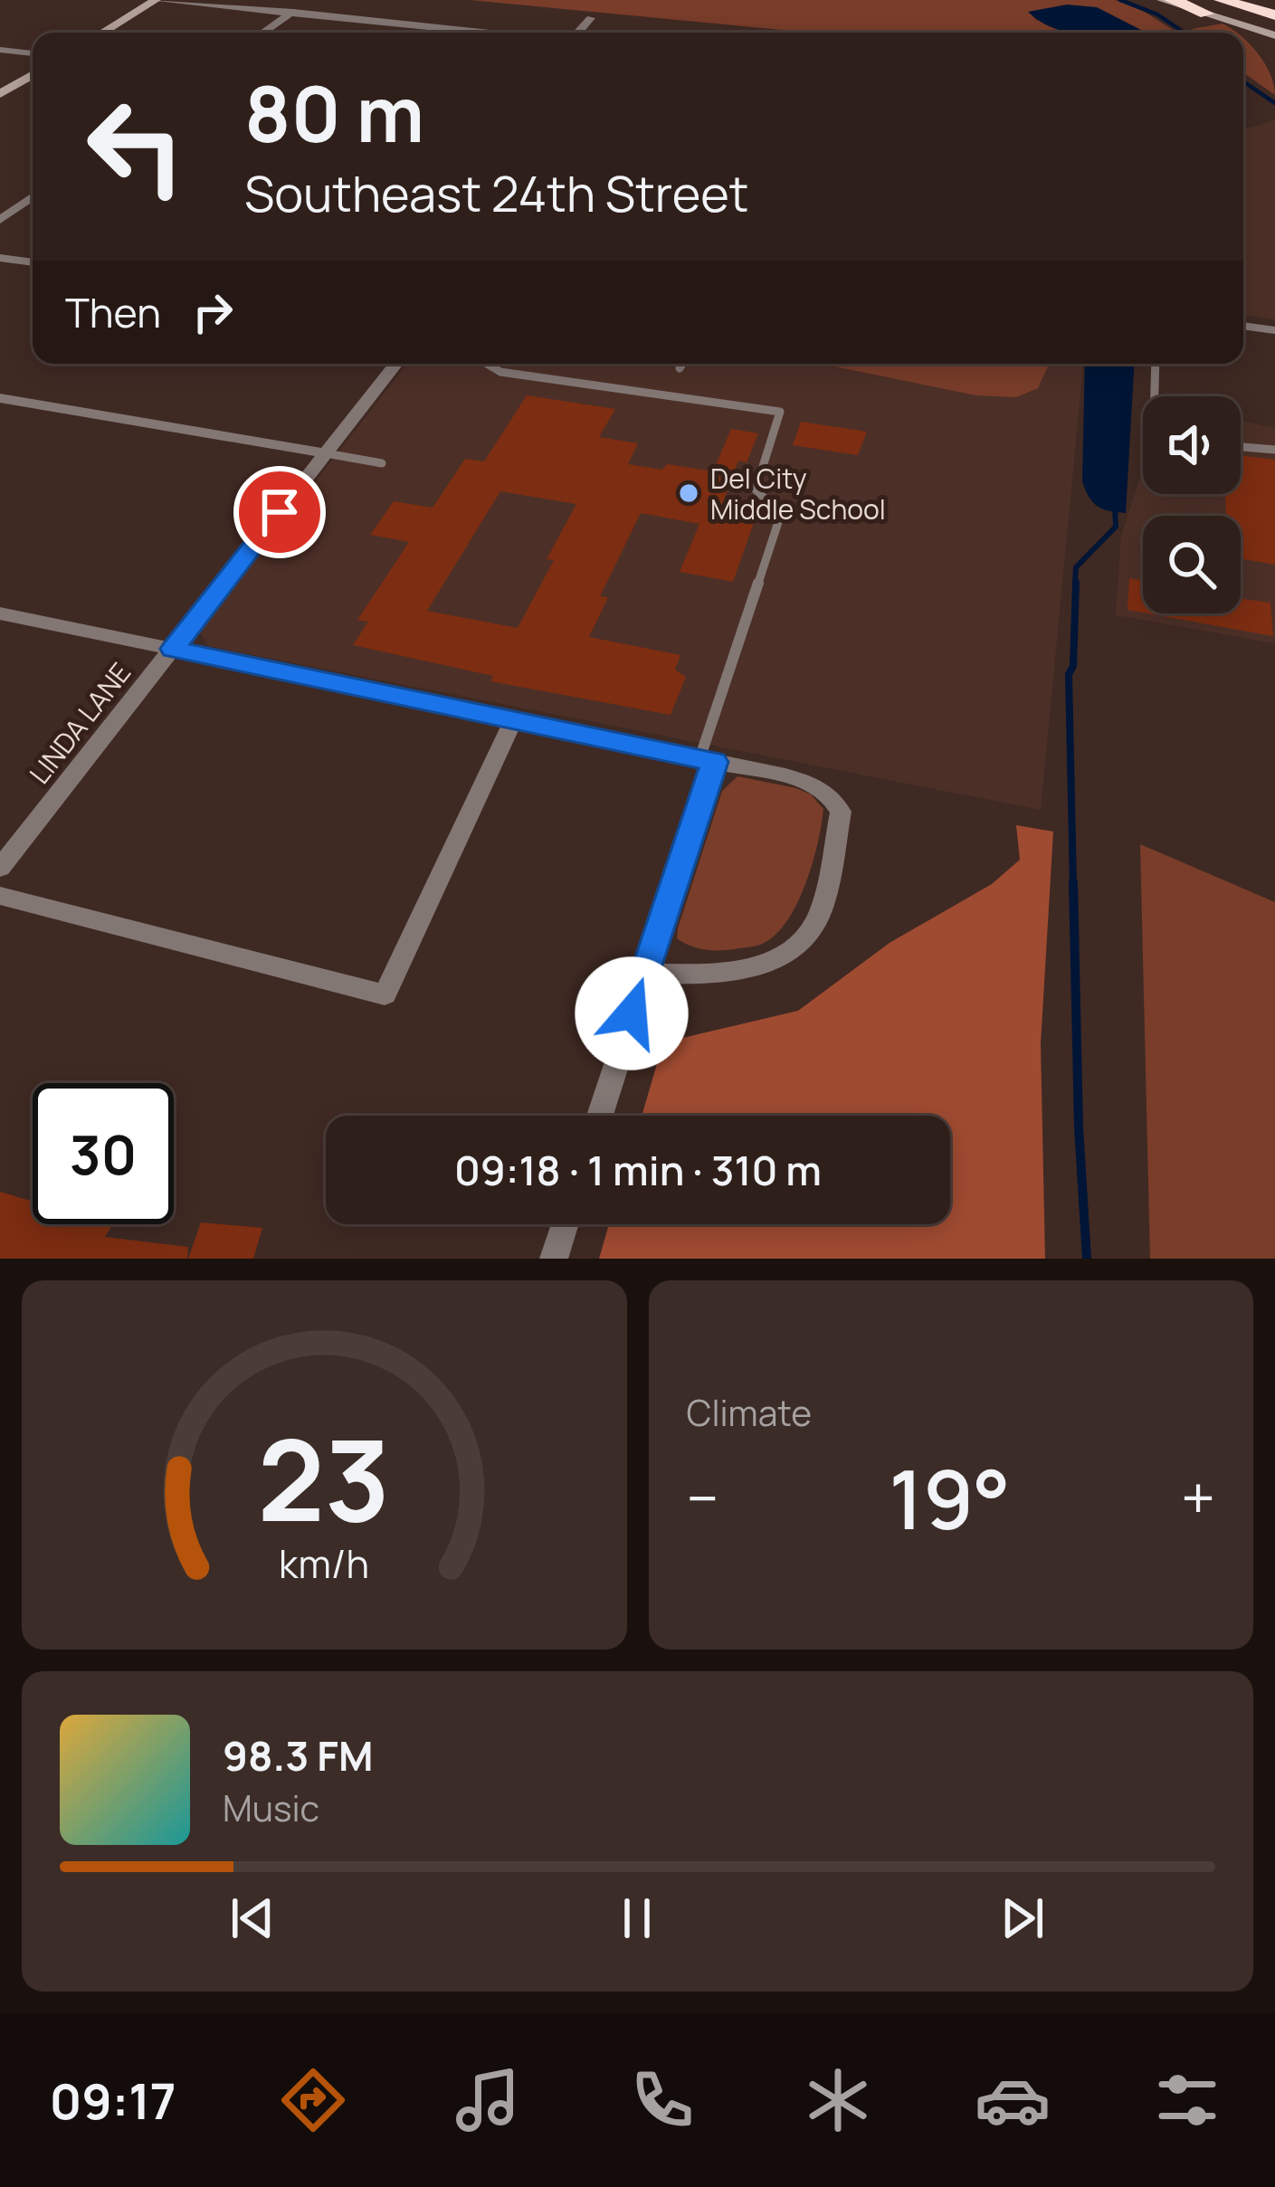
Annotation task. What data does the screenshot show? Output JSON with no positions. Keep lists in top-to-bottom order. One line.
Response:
{"streets":{"street":["LINDA LANE"]},"places":["Del City Middle School"],"page":{"turn":["80 m","Southeast 24th Street"],"then":"Then","limit":"30","trip":"09:18 · 1 min · 310 m","tile":"Climate","heat":["−","19°","+"],"song":["98.3 FM","Music"],"tabs":"09:17","gauge":["23","km/h"]}}
